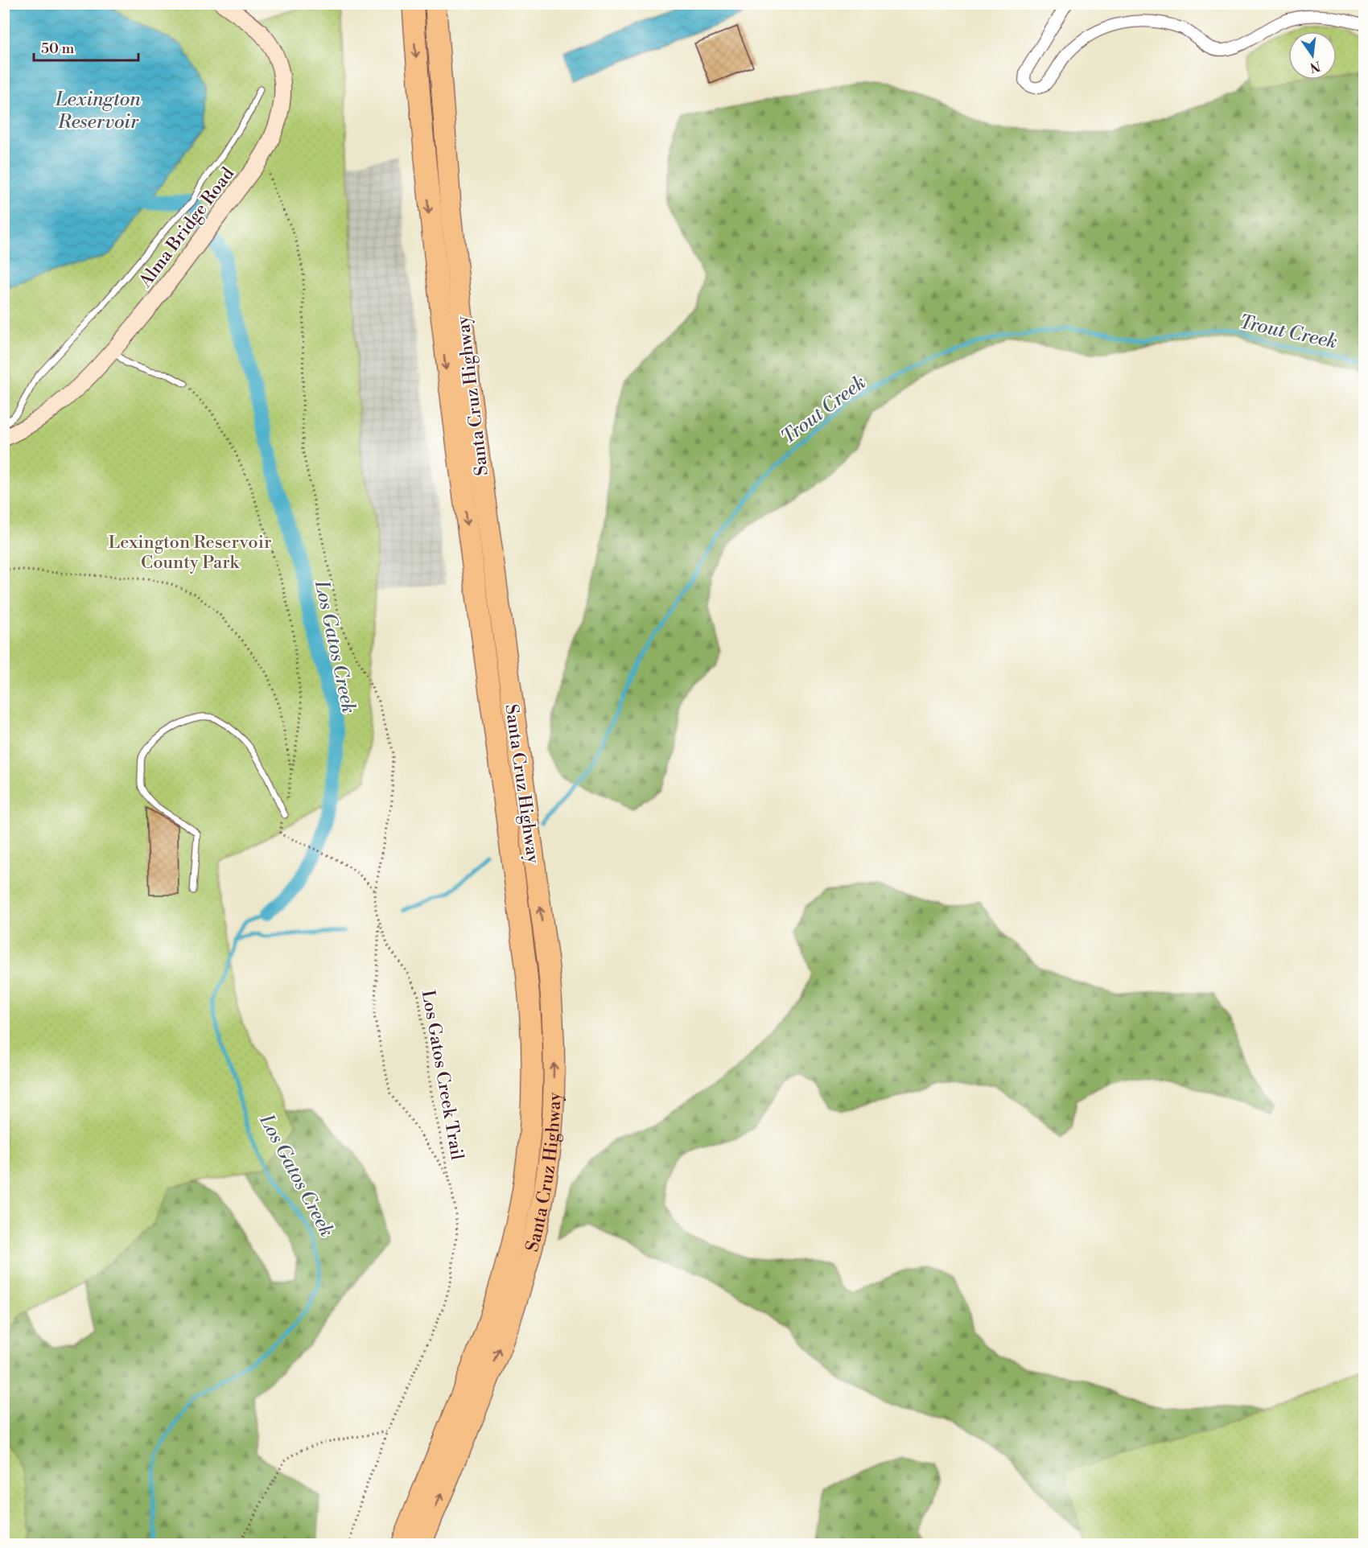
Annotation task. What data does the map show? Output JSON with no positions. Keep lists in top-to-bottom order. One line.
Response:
{"streets":{"highway":["Santa Cruz Highway"],"street":["Alma Bridge Road"],"path":["Los Gatos Creek Trail"]},"crossings":[["Alma Bridge Road","Los Gatos Creek Trail"]],"water":["Lexington Reservoir","Trout Creek","Los Gatos Creek"],"parks":["Lexington Reservoir County Park"],"scale_bar":"50 m","north":"bottom"}
